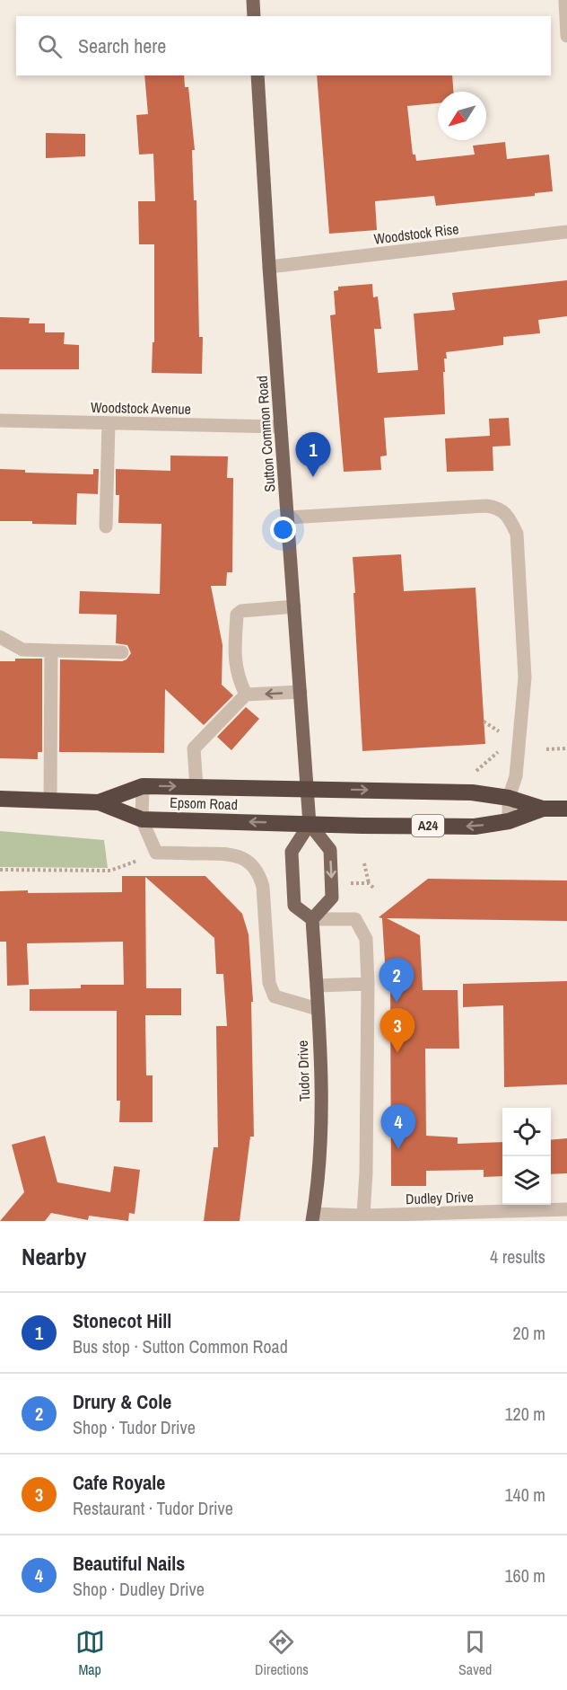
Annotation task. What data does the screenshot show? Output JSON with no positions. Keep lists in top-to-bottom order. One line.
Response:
{"streets":{"highway":["Epsom Road","A24"],"main road":["Sutton Common Road","Tudor Drive"],"street":["Woodstock Rise","Woodstock Avenue","Dudley Drive"]},"crossings":[["Woodstock Rise","Sutton Common Road"],["Woodstock Avenue","Sutton Common Road"],["Sutton Common Road","Epsom Road"],["Sutton Common Road","A24"],["Epsom Road","A24"],["Tudor Drive","Dudley Drive"]],"north":"bottom left","page":{"search":"Search here","pins":["1","2","3","4"],"heading":["Nearby","4 results"],"list":[{"mark":"1","name":"Stonecot Hill","note":"Bus stop · Sutton Common Road","value":"20 m"},{"mark":"2","name":"Drury & Cole","note":"Shop · Tudor Drive","value":"120 m"},{"mark":"3","name":"Cafe Royale","note":"Restaurant · Tudor Drive","value":"140 m"},{"mark":"4","name":"Beautiful Nails","note":"Shop · Dudley Drive","value":"160 m"}],"nav":["Map","Directions","Saved"]}}
